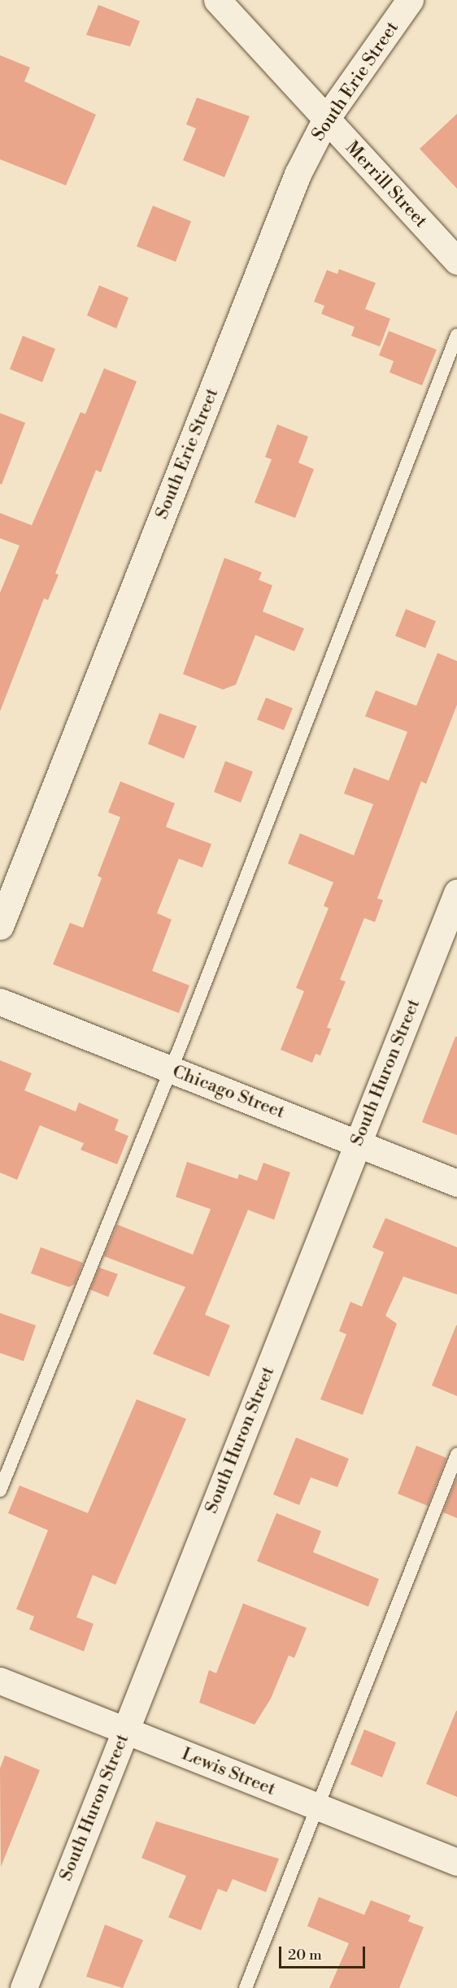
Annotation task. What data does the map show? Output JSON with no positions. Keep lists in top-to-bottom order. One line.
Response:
{"streets":{"street":["South Erie Street","Merrill Street","South Huron Street","Chicago Street","Lewis Street"]},"crossings":[["South Erie Street","Merrill Street"],["South Huron Street","Chicago Street"],["South Huron Street","Lewis Street"]],"scale_bar":"20 m"}
